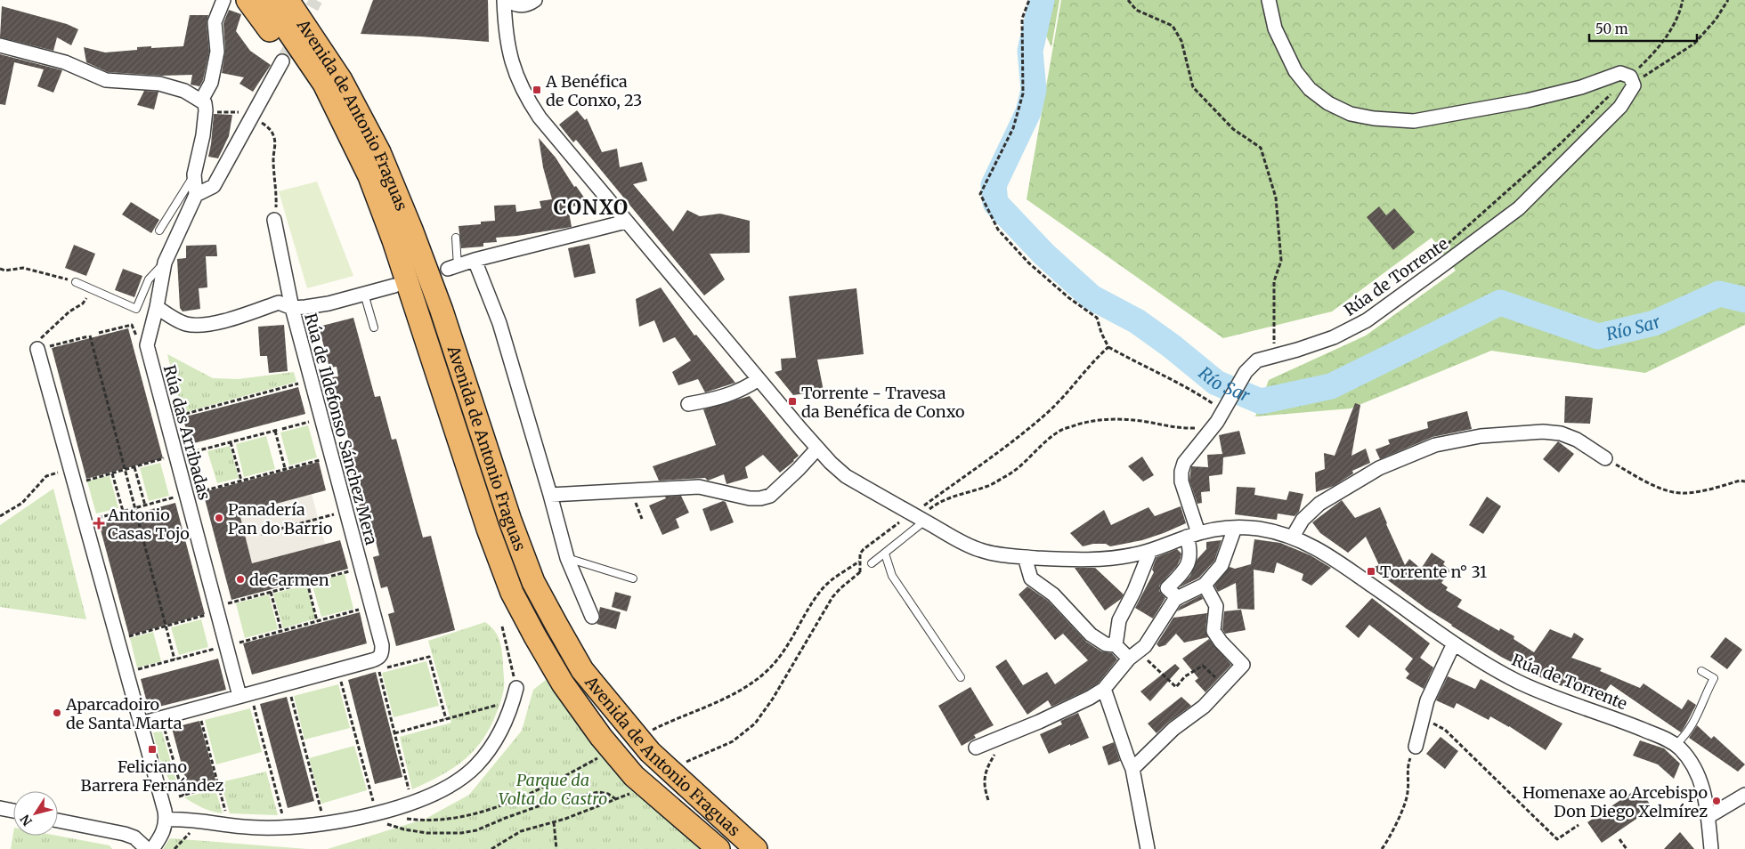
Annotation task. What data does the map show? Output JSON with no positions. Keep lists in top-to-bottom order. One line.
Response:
{"streets":{"highway":["Avenida de Antonio Fraguas"],"street":["Rúa de Torrente","Rúa de Ildefonso Sánchez Mera","Rúa das Arribadas"]},"crossings":[["Rúa de Ildefonso Sánchez Mera","Rúa das Arribadas"]],"districts":["CONXO"],"water":["Río Sar"],"parks":["Parque da Volta do Castro"],"places":{"transit":["A Benéfica de Conxo, 23","Torrente - Travesa da Benéfica de Conxo","Torrente n° 31","Feliciano Barrera Fernández"],"other":["Panadería Pan do Barrio","deCarmen","Aparcadoiro de Santa Marta","Homenaxe ao Arcebispo Don Diego Xelmírez"],"health":["Antonio Casas Tojo"]},"scale_bar":"50 m","north":"bottom left"}
